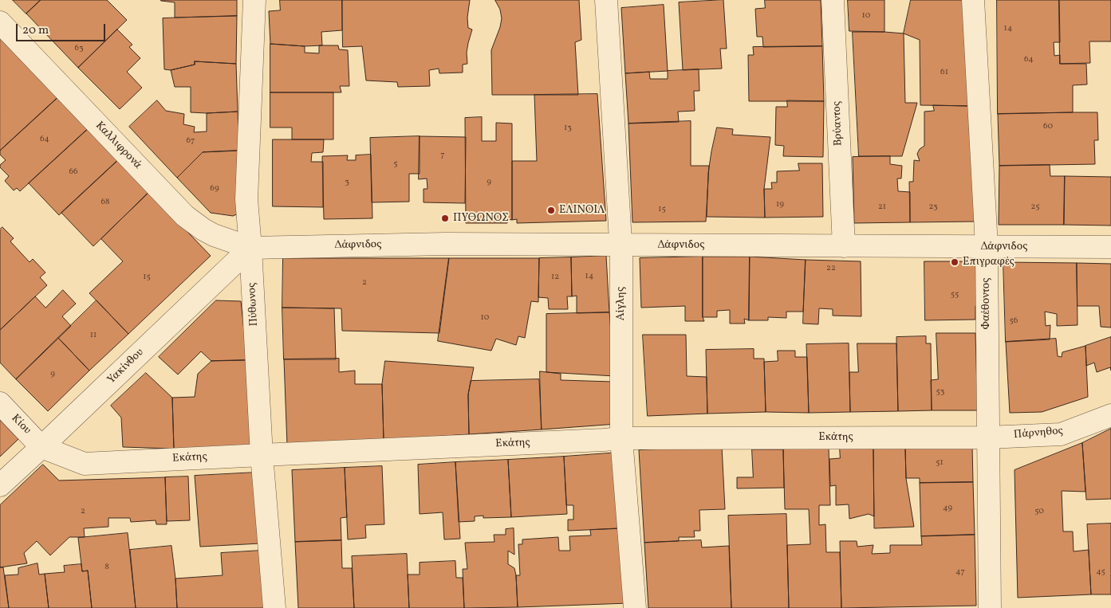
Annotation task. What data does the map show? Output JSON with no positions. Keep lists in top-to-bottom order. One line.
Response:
{"streets":{"street":["Βρύαντος","Καλλιφρονά","Δάφνιδος","Αίγλης","Φαέθοντος","Πύθωνος","Υακίνθου","Κίου","Πάρνηθος","Εκάτης"]},"crossings":[["Βρύαντος","Δάφνιδος"],["Καλλιφρονά","Δάφνιδος"],["Καλλιφρονά","Πύθωνος"],["Καλλιφρονά","Υακίνθου"],["Δάφνιδος","Αίγλης"],["Δάφνιδος","Φαέθοντος"],["Δάφνιδος","Πύθωνος"],["Δάφνιδος","Υακίνθου"],["Αίγλης","Εκάτης"],["Φαέθοντος","Πάρνηθος"],["Φαέθοντος","Εκάτης"],["Πύθωνος","Υακίνθου"],["Πύθωνος","Εκάτης"],["Υακίνθου","Κίου"],["Υακίνθου","Εκάτης"],["Κίου","Εκάτης"],["Πάρνηθος","Εκάτης"]],"places":["ΕΛΙΝΟΙΛ","ΠΥΘΩΝΟΣ","Επιγραφές"],"house_numbers":["10","14","63","64","61","60","13","64","67","7","5","66","3","9","69","68","19","21","23","25","15","22","14","15","12","2","55","10","56","11","9","53","51","49","2","50","8","47","45"],"scale_bar":"20 m"}
